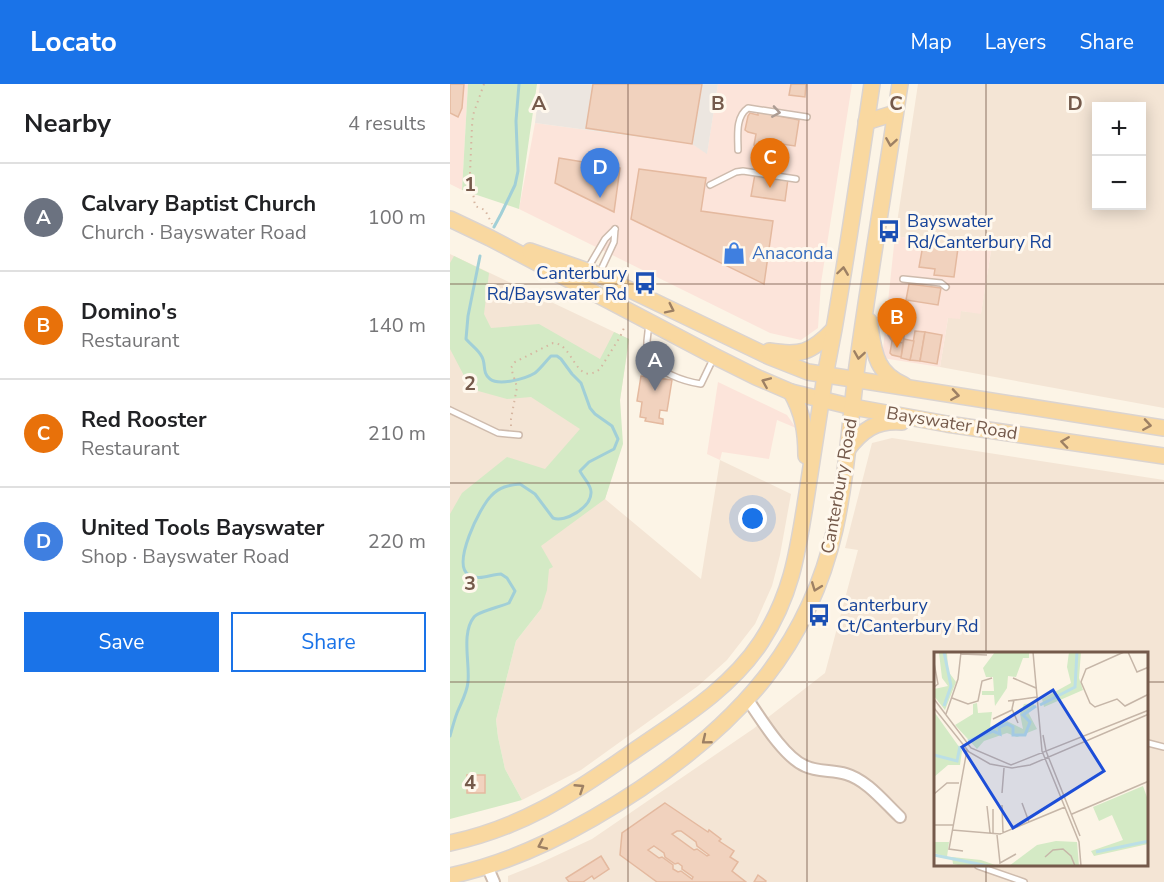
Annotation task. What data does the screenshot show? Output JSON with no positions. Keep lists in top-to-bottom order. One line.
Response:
{"streets":{"main road":["Bayswater Road","Canterbury Road"]},"crossings":[["Bayswater Road","Canterbury Road"]],"places":{"bus stop":["Bayswater Rd/Canterbury Rd","Canterbury Rd/Bayswater Rd","Canterbury Ct/Canterbury Rd"],"shop":["Anaconda"]},"page":{"header":"Locato","nav":["Map","Layers","Share"],"heading":["Nearby","4 results"],"map_buttons":["+","−"],"pins":["C","D","B","A"],"list":[{"mark":"A","name":"Calvary Baptist Church","note":"Church · Bayswater Road","value":"100 m"},{"mark":"B","name":"Domino's","note":"Restaurant","value":"140 m"},{"mark":"C","name":"Red Rooster","note":"Restaurant","value":"210 m"},{"mark":"D","name":"United Tools Bayswater","note":"Shop · Bayswater Road","value":"220 m"}],"buttons":["Save","Share"]},"grid":{"columns":["A","B","C","D"],"rows":["1","2","3","4"]}}
